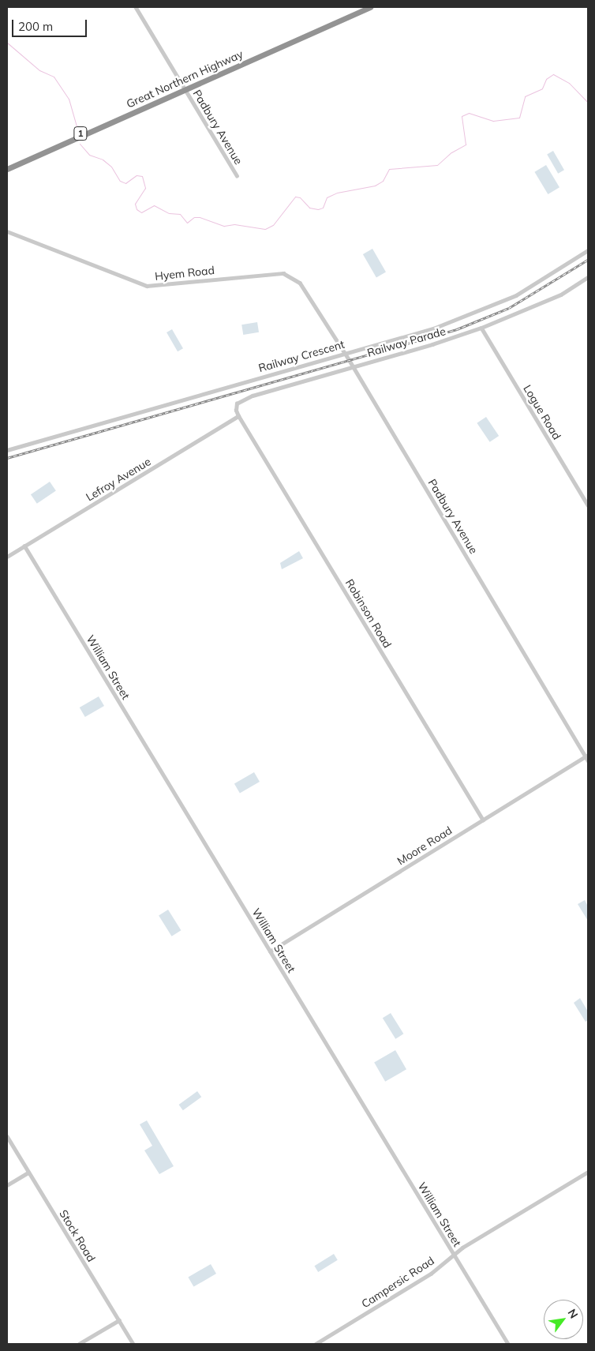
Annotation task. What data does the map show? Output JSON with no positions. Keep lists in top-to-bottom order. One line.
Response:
{"streets":{"highway":["Great Northern Highway","1"],"street":["Padbury Avenue","Hyem Road","Railway Parade","Railway Crescent","Logue Road","Lefroy Avenue","Robinson Road","William Street","Moore Road","Stock Road","Campersic Road"]},"crossings":[["Great Northern Highway","Padbury Avenue"],["Padbury Avenue","Hyem Road"],["Padbury Avenue","Railway Parade"],["Padbury Avenue","Railway Crescent"],["Padbury Avenue","Moore Road"],["Railway Parade","Logue Road"],["Railway Parade","Lefroy Avenue"],["Railway Parade","Robinson Road"],["Lefroy Avenue","Robinson Road"],["Lefroy Avenue","William Street"],["Robinson Road","Moore Road"],["William Street","Moore Road"],["William Street","Campersic Road"]],"scale_bar":"200 m","north":"top right"}
